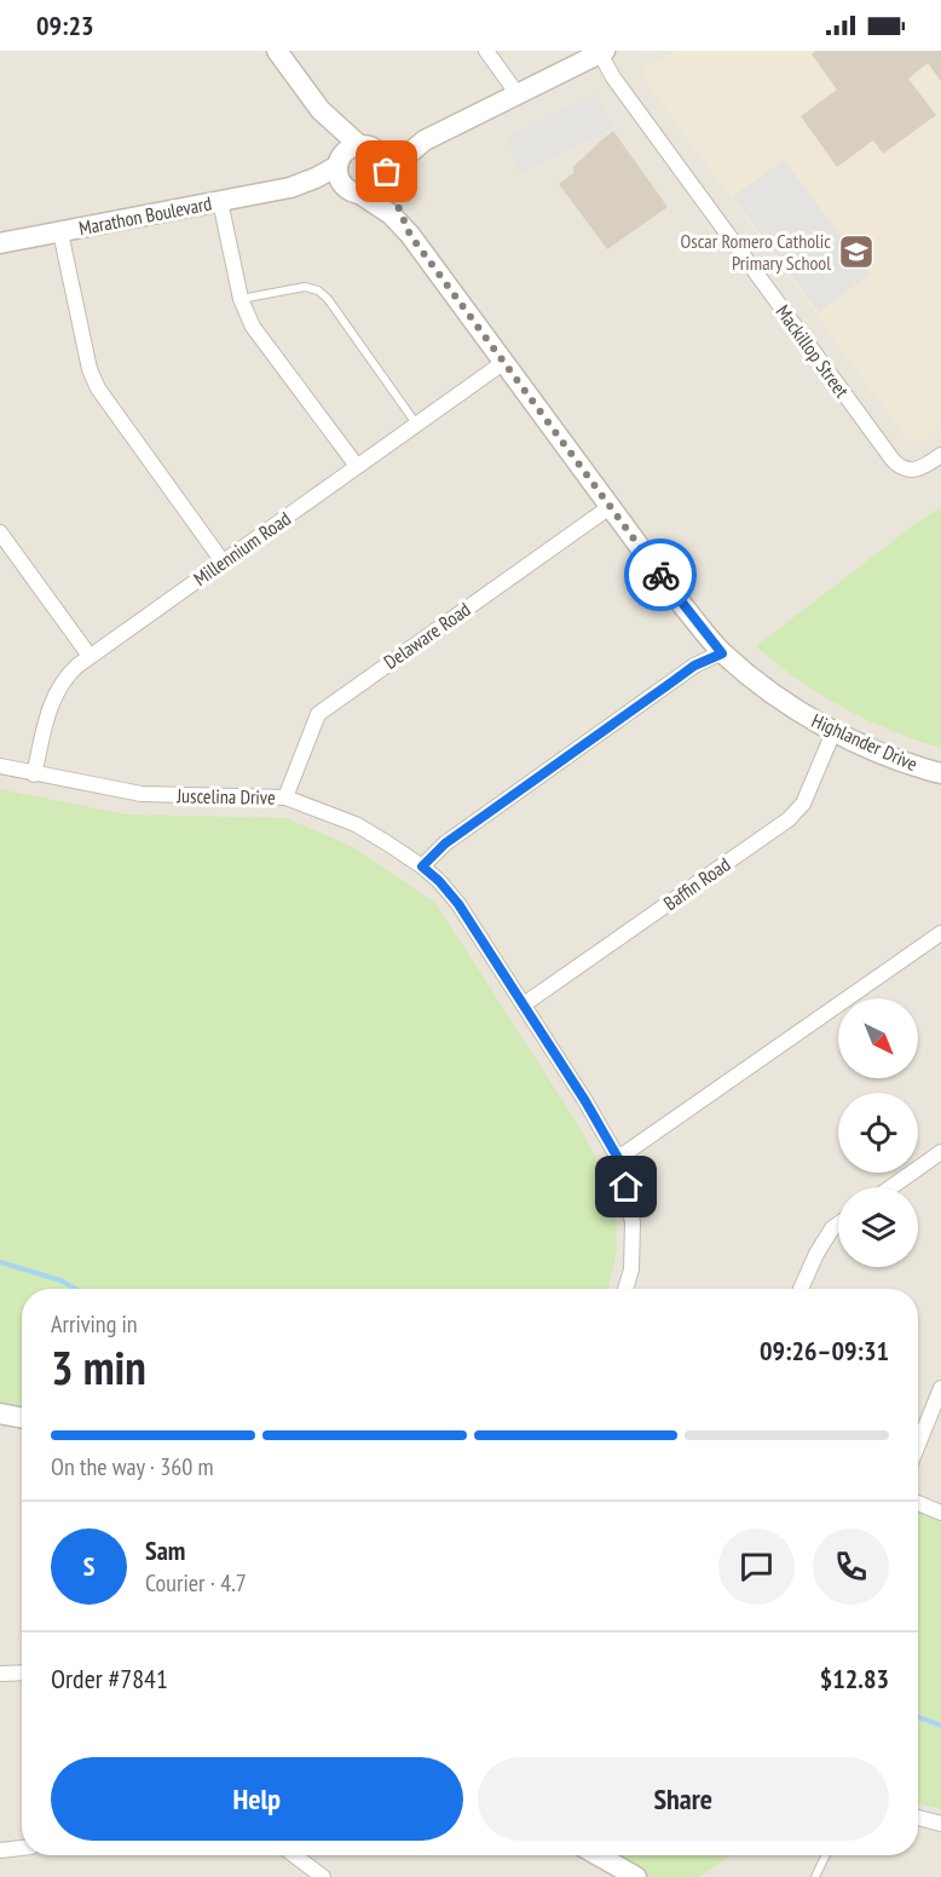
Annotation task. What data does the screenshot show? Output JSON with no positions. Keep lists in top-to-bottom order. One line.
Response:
{"streets":{"street":["Marathon Boulevard","Mackillop Street","Millennium Road","Delaware Road","Highlander Drive","Juscelina Drive","Baffin Road"]},"crossings":[["Marathon Boulevard","Highlander Drive"],["Millennium Road","Highlander Drive"],["Millennium Road","Juscelina Drive"],["Delaware Road","Highlander Drive"],["Delaware Road","Juscelina Drive"],["Highlander Drive","Baffin Road"],["Juscelina Drive","Baffin Road"]],"places":{"school or university":["Oscar Romero Catholic Primary School"]},"north":"bottom right","page":{"status":"09:23","heading":["3 min","Arriving in","09:26–09:31"],"panel":["Sam","Courier · 4.7","Order #7841","$12.83"],"bar":"On the way · 360 m","round":"S","buttons":["Help","Share"]}}
